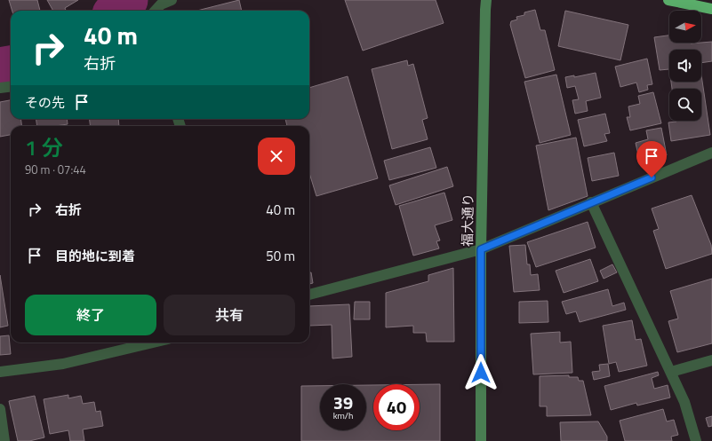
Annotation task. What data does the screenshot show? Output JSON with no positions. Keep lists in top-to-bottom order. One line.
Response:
{"streets":{"street":["福大通り"]},"north":"right","page":{"turn":["40 m","右折"],"then":"その先","heading":["1 分","90 m · 07:44"],"list":[{"name":"右折","value":"40 m"},{"name":"目的地に到着","value":"50 m"}],"buttons":["終了","共有"],"speed":"39 km/h","limit":"40"}}
